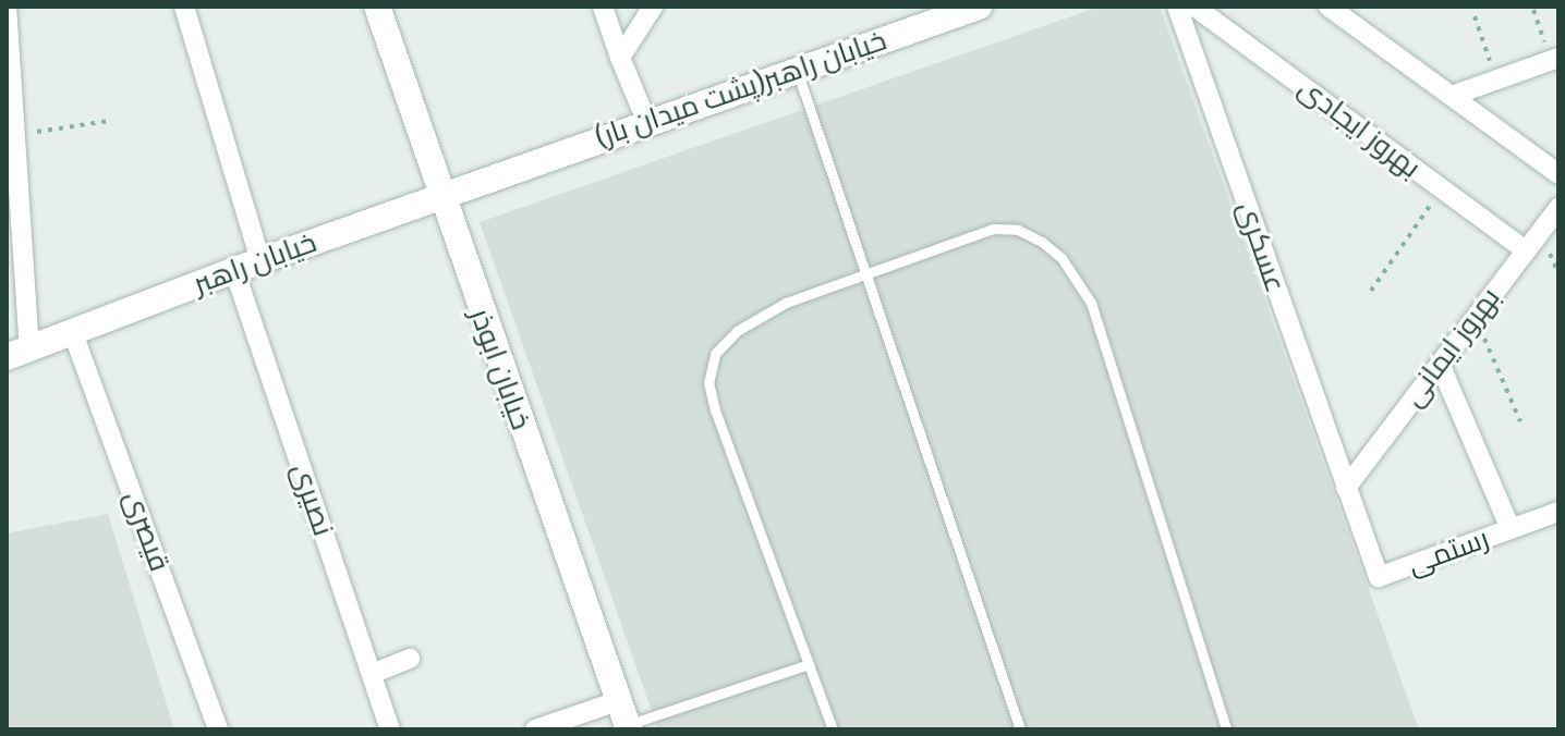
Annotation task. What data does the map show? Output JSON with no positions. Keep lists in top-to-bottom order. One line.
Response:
{"streets":{"main road":["خیابان راهبر(پشت میدان بار)","خیابان راهبر","خیابان ابوذر"],"street":["بهروز ایجادی","عسکری","بهروز ایمانی","نصیری","قیصری","رستمی"]},"crossings":[["خیابان راهبر(پشت میدان بار)","خیابان راهبر"],["بهروز ایجادی","بهروز ایمانی"],["عسکری","بهروز ایمانی"],["عسکری","رستمی"],["خیابان راهبر","خیابان ابوذر"],["خیابان راهبر","نصیری"],["خیابان راهبر","قیصری"],["بهروز ایمانی","رستمی"]]}
